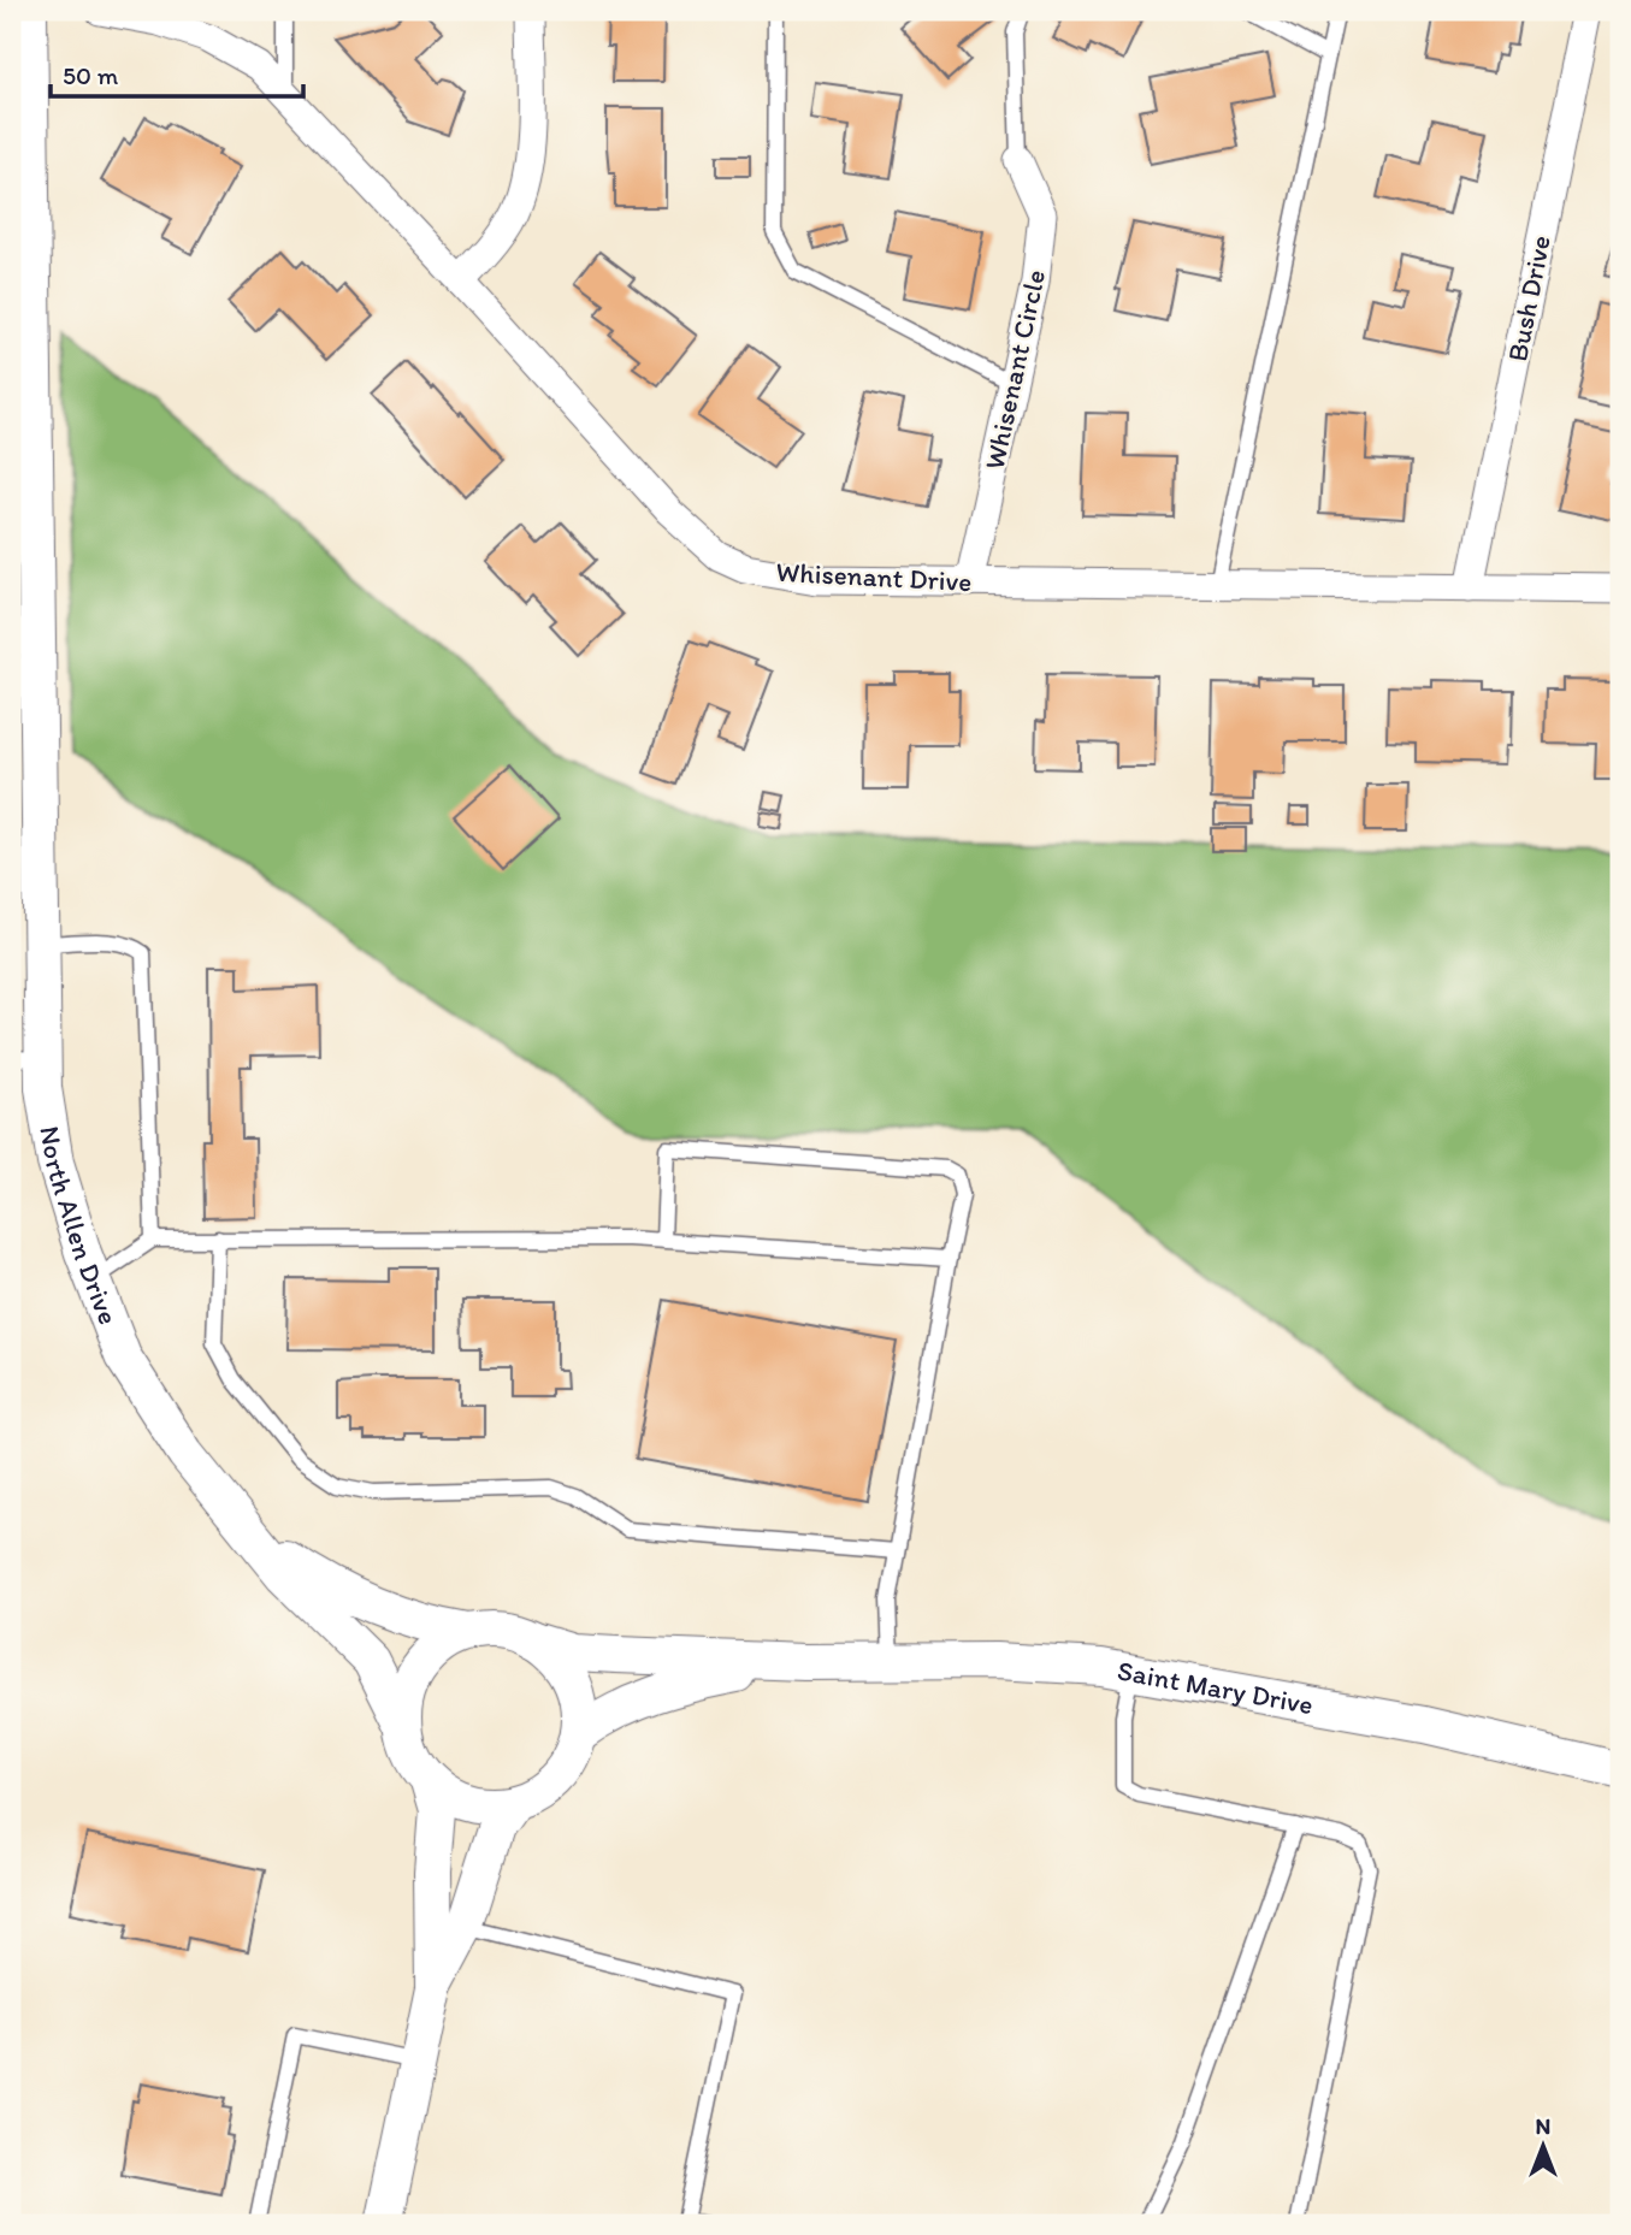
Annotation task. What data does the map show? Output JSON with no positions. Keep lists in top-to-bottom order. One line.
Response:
{"streets":{"street":["Bush Drive","Whisenant Circle","Whisenant Drive","North Allen Drive","Saint Mary Drive"]},"crossings":[["Bush Drive","Whisenant Drive"],["Whisenant Circle","Whisenant Drive"],["North Allen Drive","Saint Mary Drive"]],"scale_bar":"50 m","north":"top"}
